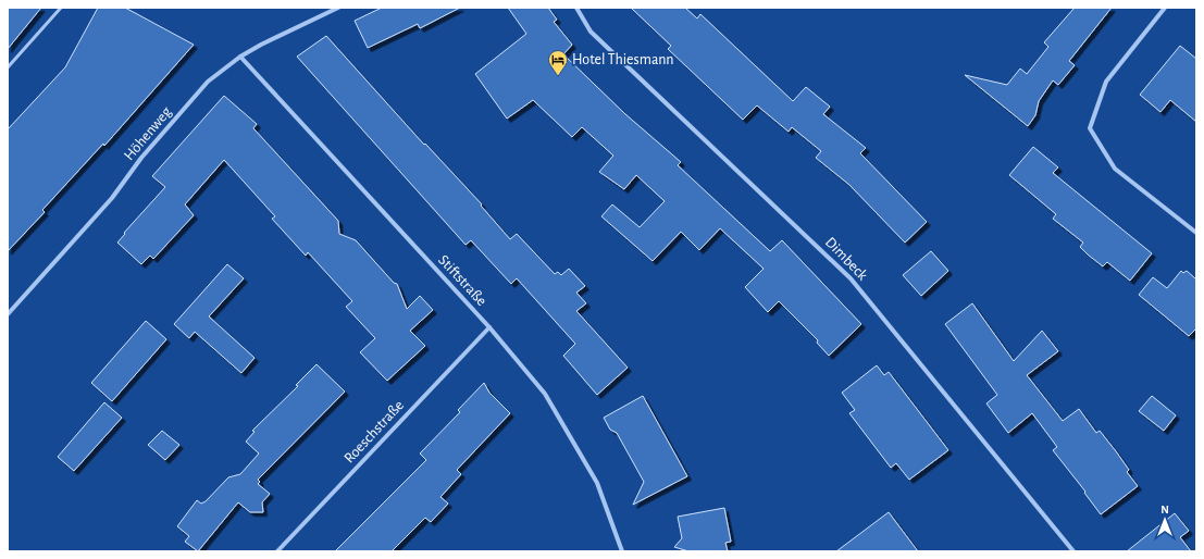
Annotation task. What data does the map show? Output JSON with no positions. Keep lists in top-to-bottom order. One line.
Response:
{"streets":{"street":["Höhenweg","Dimbeck","Stiftstraße","Roeschstraße"]},"crossings":[["Höhenweg","Stiftstraße"],["Stiftstraße","Roeschstraße"]],"places":{"hotel":["Hotel Thiesmann"]},"north":"top"}
